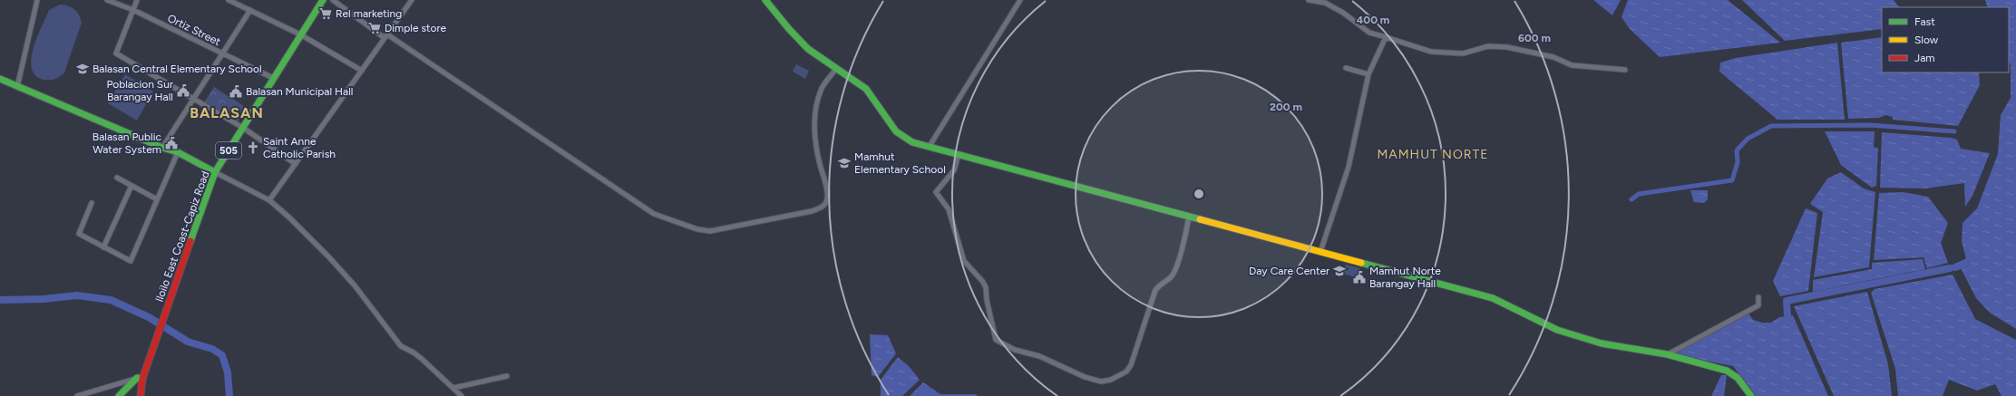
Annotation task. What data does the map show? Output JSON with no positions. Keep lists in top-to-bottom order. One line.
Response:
{"streets":{"street":["Ortiz Street","505","Iloilo East Coast-Capiz Road"]},"crossings":[["Ortiz Street","Iloilo East Coast-Capiz Road"]],"districts":["BALASAN","MAMHUT NORTE"],"places":{"supermarket":["Rel marketing","Dimple store"],"school or university":["Balasan Central Elementary School","Mamhut Elementary School","Day Care Center"],"public building":["Poblacion Sur Barangay Hall","Balasan Municipal Hall","Balasan Public Water System","Mamhut Norte Barangay Hall"],"church":["Saint Anne Catholic Parish"]},"legend":["Fast","Slow","Jam"],"rings":["400 m","600 m","200 m"]}
